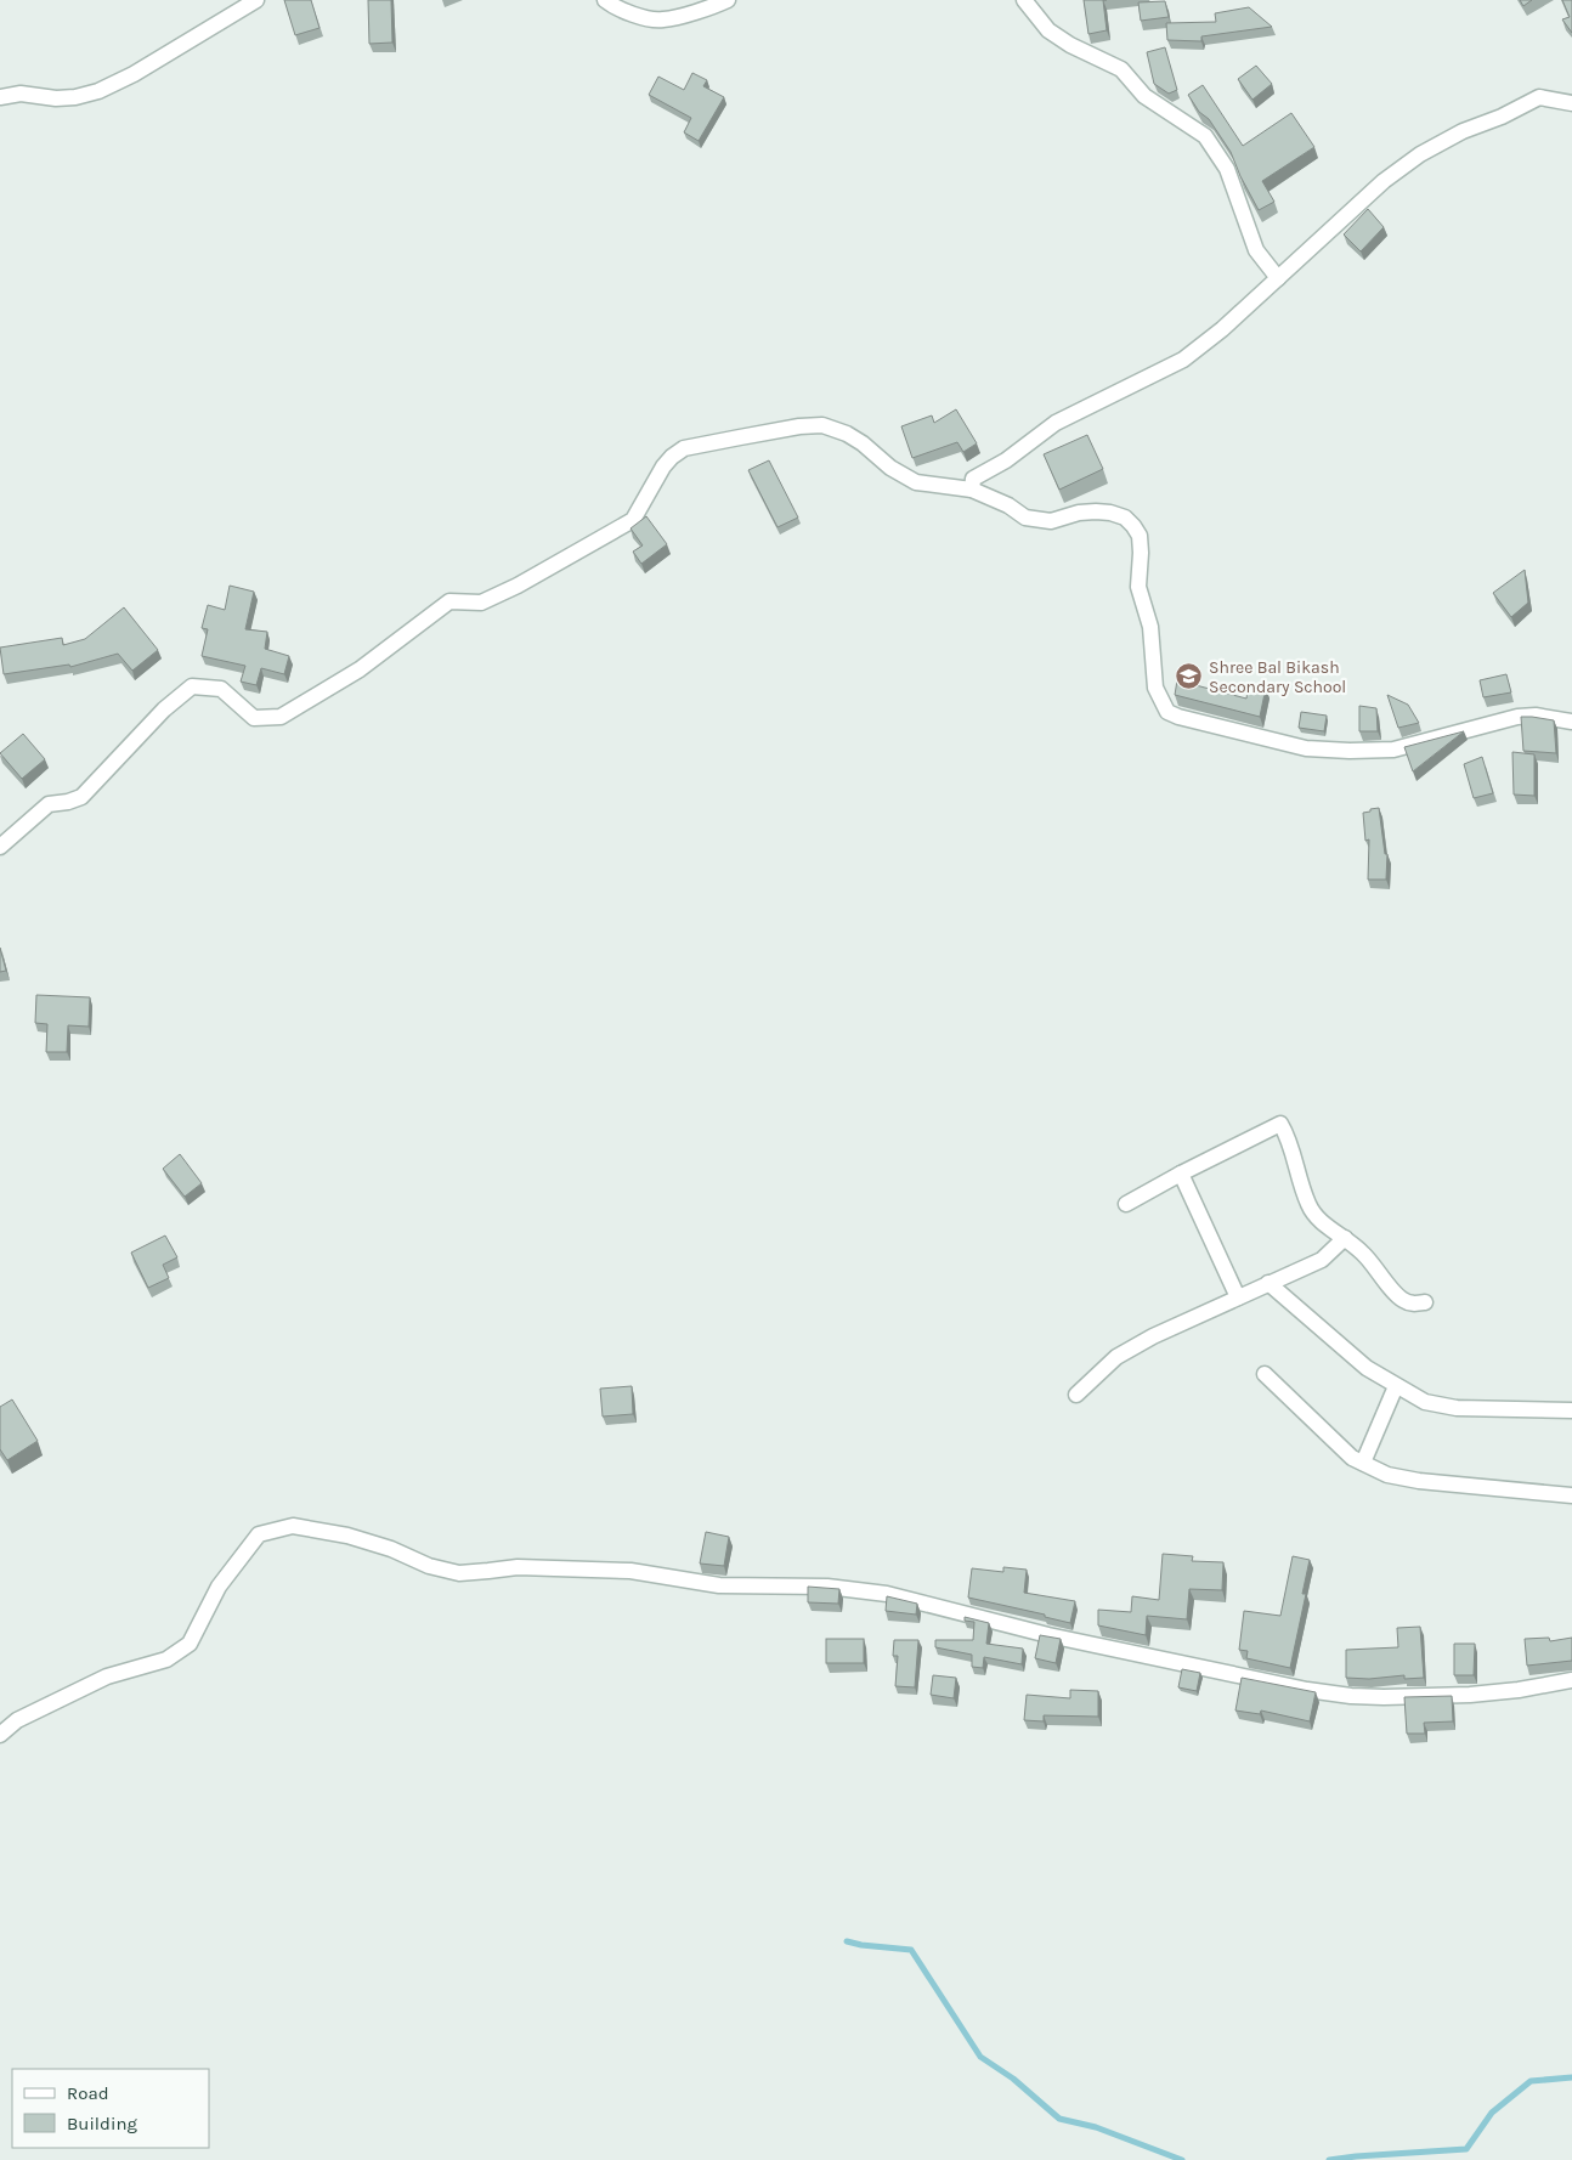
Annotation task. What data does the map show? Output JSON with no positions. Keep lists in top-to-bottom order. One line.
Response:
{"places":{"school or university":["Shree Bal Bikash Secondary School"]},"legend":["Road","Building"]}
